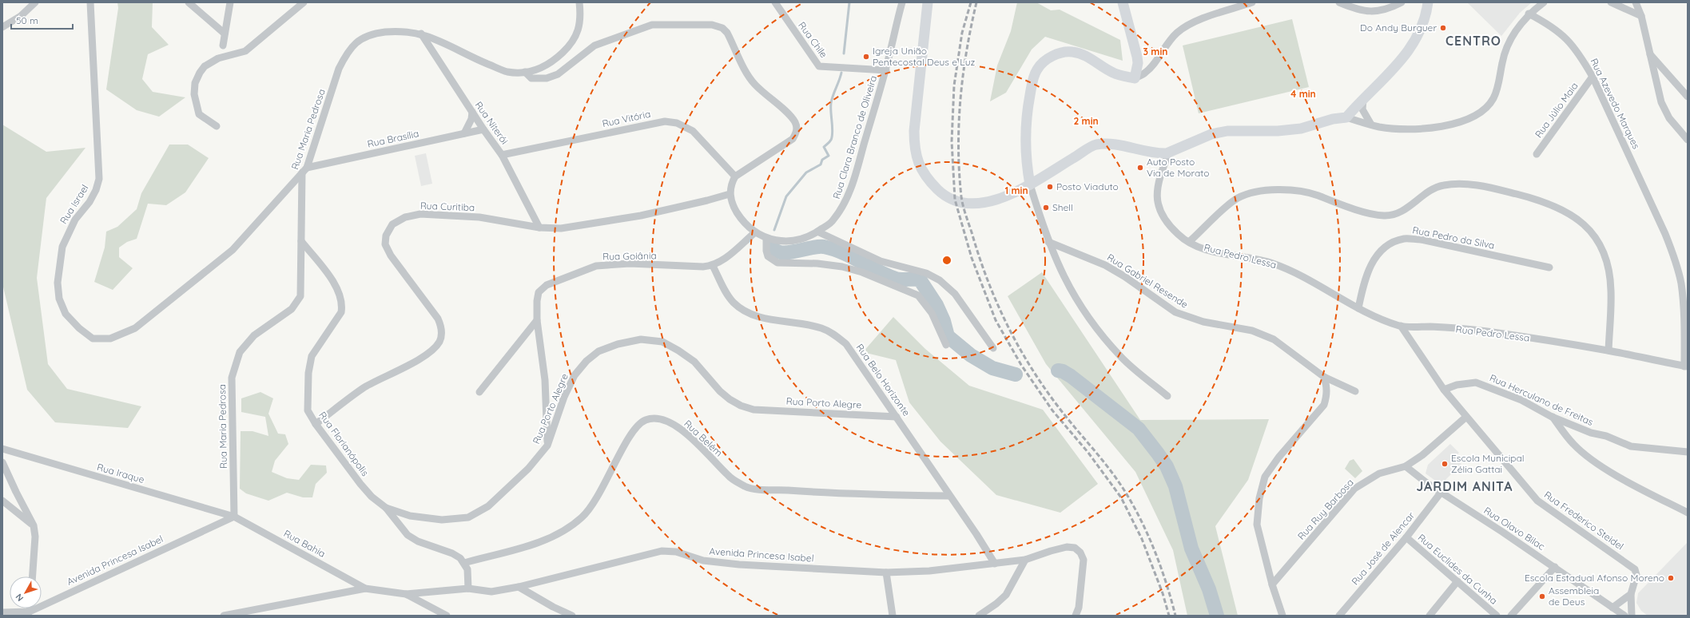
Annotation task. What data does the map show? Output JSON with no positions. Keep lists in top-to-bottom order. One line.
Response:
{"streets":{"street":["Rua Chile","Rua Azevedo Marques","Rua Júlio Maia","Rua Vitória","Rua Niterói","Rua Maria Pedrosa","Rua Clara Branco de Oliveira","Rua Brasília","Rua Israel","Rua Curitiba","Rua Pedro da Silva","Rua Goiânia","Rua Pedro Lessa","Rua Gabriel Resende","Rua Belo Horizonte","Rua Herculano de Freitas","Rua Porto Alegre","Rua Belém","Rua Florianópolis","Rua Iraque","Rua Ruy Barbosa","Rua Frederico Steidel","Rua Olavo Bilac","Rua Bahia","Rua José de Alencar","Avenida Princesa Isabel","Rua Euclides da Cunha"]},"crossings":[["Rua Chile","Rua Clara Branco de Oliveira"],["Rua Azevedo Marques","Rua Júlio Maia"],["Rua Azevedo Marques","Rua Pedro Lessa"],["Rua Vitória","Rua Niterói"],["Rua Niterói","Rua Maria Pedrosa"],["Rua Niterói","Rua Brasília"],["Rua Niterói","Rua Curitiba"],["Rua Maria Pedrosa","Rua Brasília"],["Rua Maria Pedrosa","Rua Israel"],["Rua Maria Pedrosa","Rua Florianópolis"],["Rua Maria Pedrosa","Rua Iraque"],["Rua Maria Pedrosa","Rua Bahia"],["Rua Maria Pedrosa","Avenida Princesa Isabel"],["Rua Clara Branco de Oliveira","Rua Curitiba"],["Rua Brasília","Rua Israel"],["Rua Curitiba","Rua Florianópolis"],["Rua Pedro da Silva","Rua Pedro Lessa"],["Rua Goiânia","Rua Belo Horizonte"],["Rua Goiânia","Rua Porto Alegre"],["Rua Pedro Lessa","Rua Frederico Steidel"],["Rua Belo Horizonte","Rua Porto Alegre"],["Rua Belo Horizonte","Rua Belém"],["Rua Belo Horizonte","Avenida Princesa Isabel"],["Rua Herculano de Freitas","Rua Frederico Steidel"],["Rua Porto Alegre","Rua Florianópolis"],["Rua Belém","Rua Florianópolis"],["Rua Iraque","Rua Bahia"],["Rua Iraque","Avenida Princesa Isabel"],["Rua Ruy Barbosa","Rua Frederico Steidel"],["Rua Ruy Barbosa","Rua Olavo Bilac"],["Rua Olavo Bilac","Rua José de Alencar"],["Rua Bahia","Avenida Princesa Isabel"],["Rua José de Alencar","Rua Euclides da Cunha"]],"districts":["CENTRO","JARDIM ANITA"],"places":["Do Andy Burguer","Igreja União Pentecostal Deus e Luz","Auto Posto Via de Morato","Posto Viaduto","Shell","Escola Municipal Zélia Gattai","Escola Estadual Afonso Moreno","Assembleia de Deus"],"scale_bar":"50 m","north":"bottom left","rings":["3 min","4 min","2 min","1 min"]}
